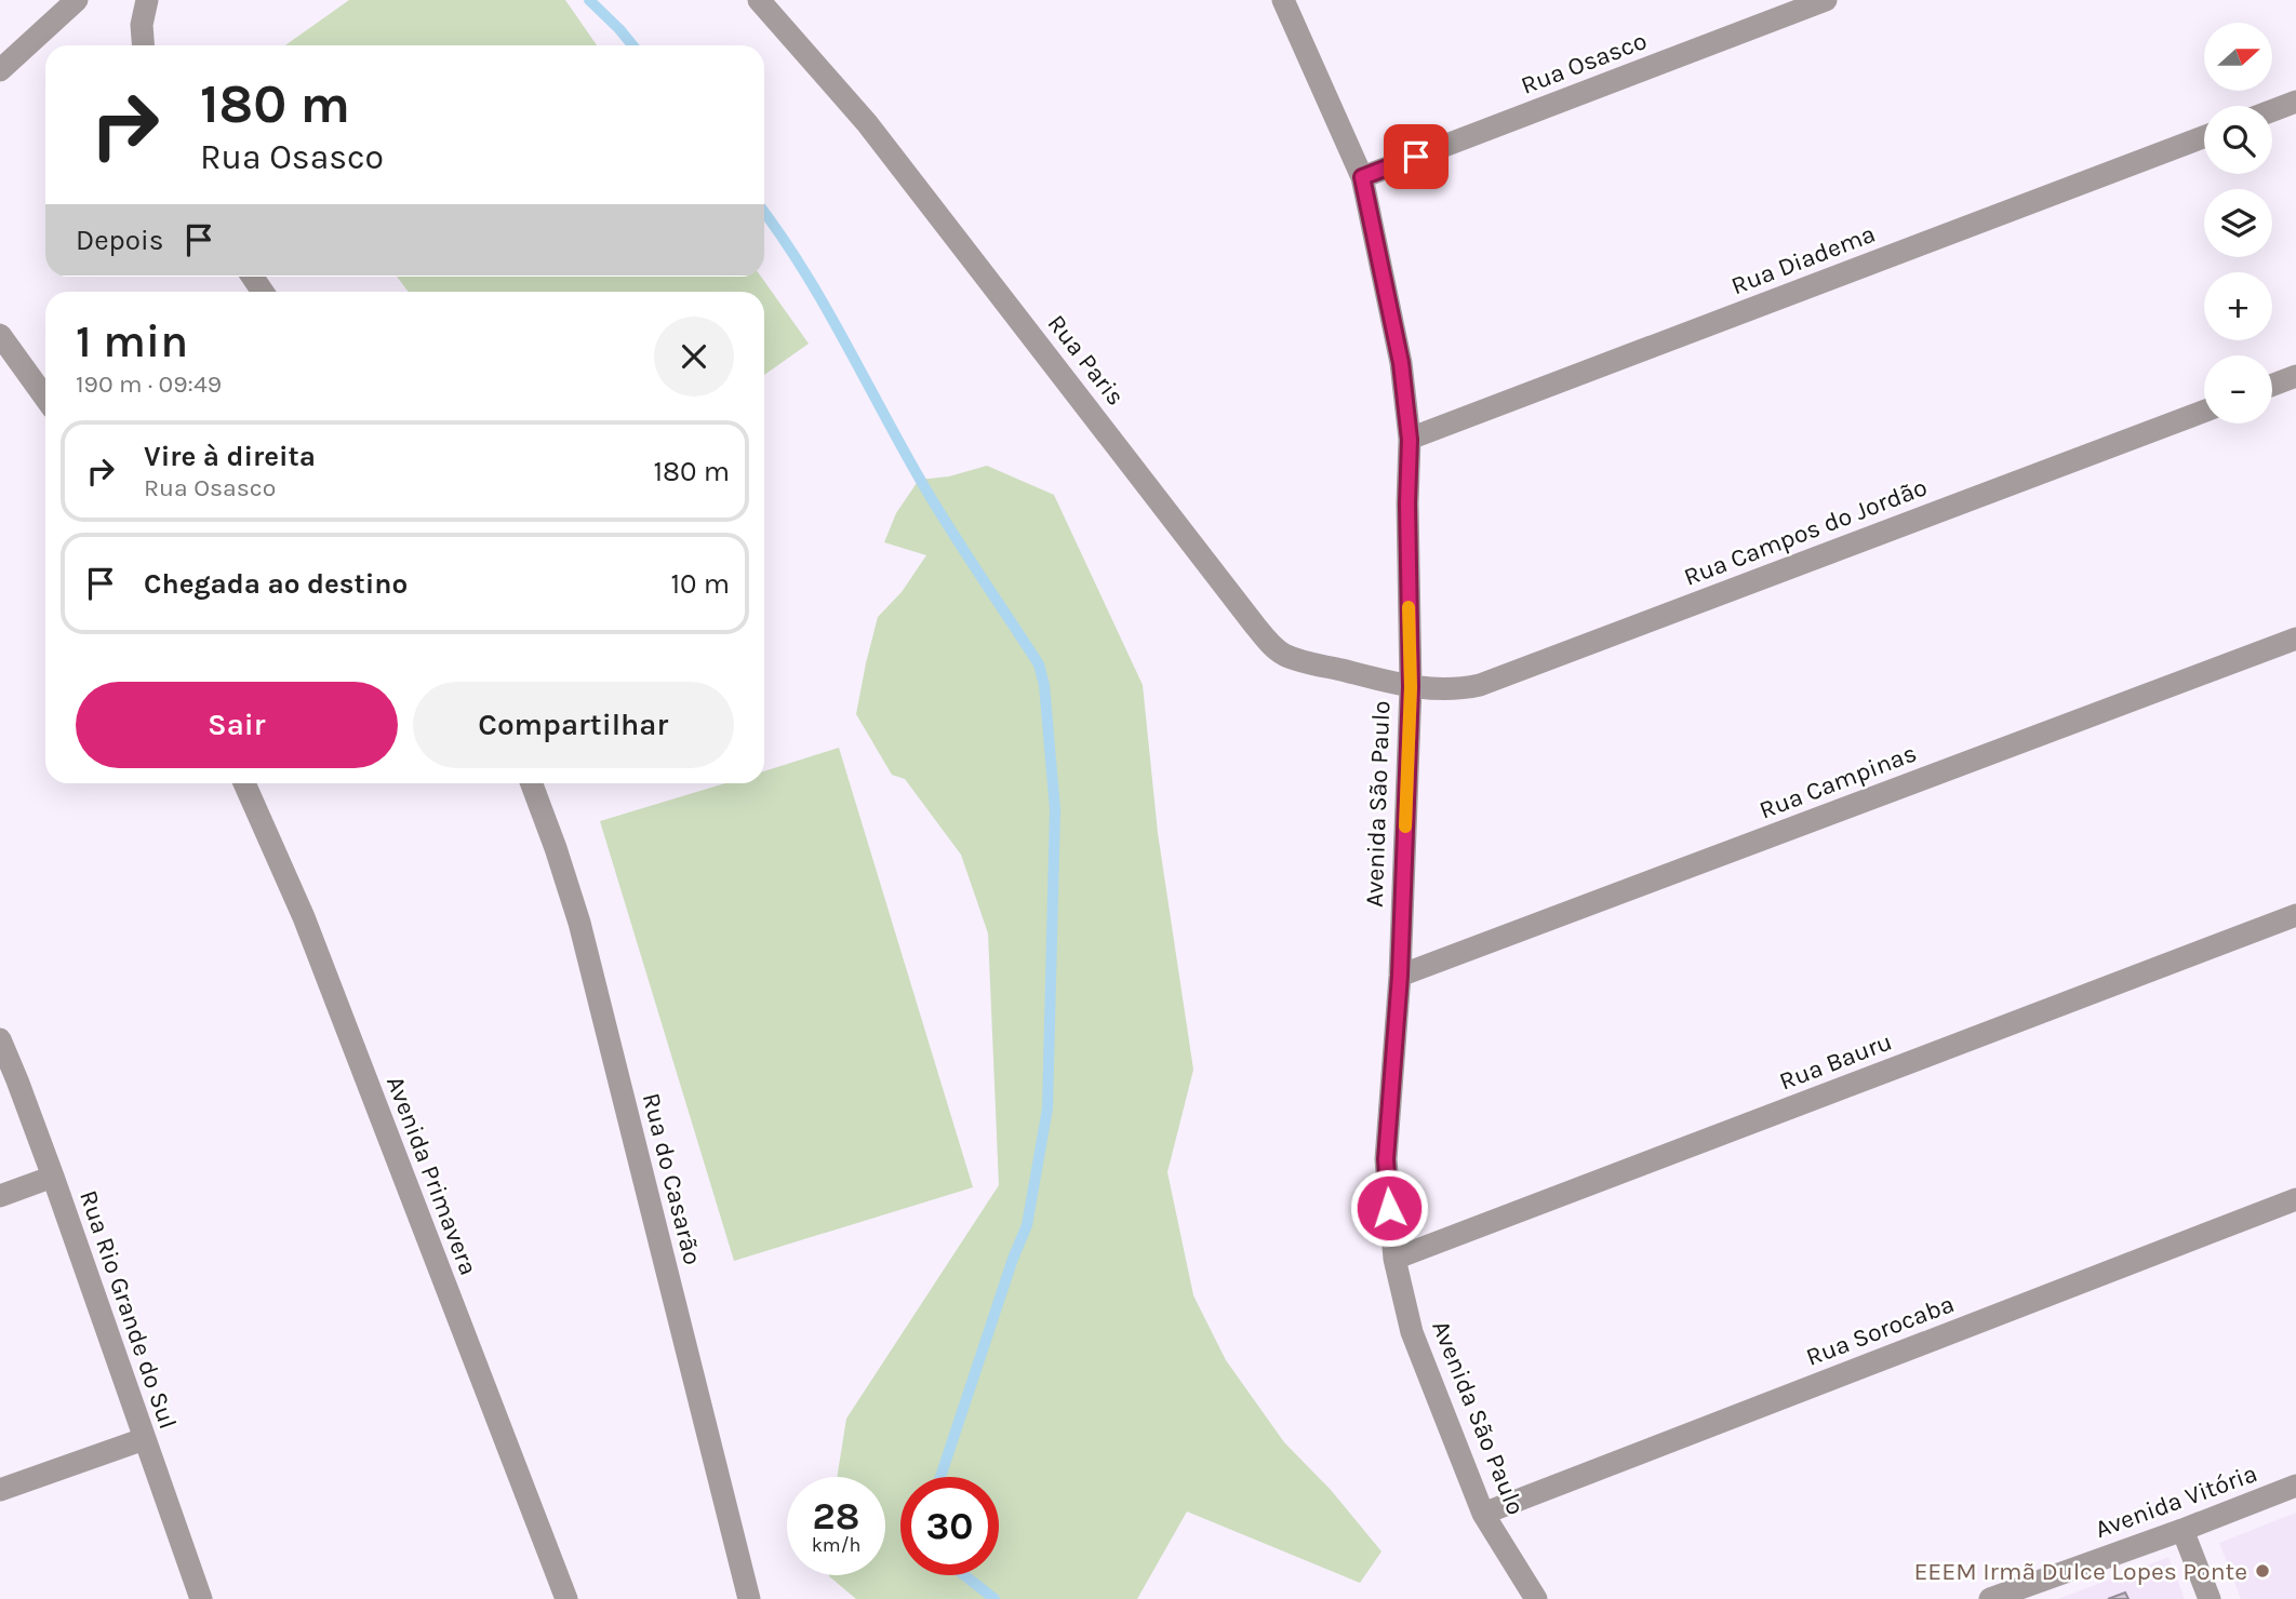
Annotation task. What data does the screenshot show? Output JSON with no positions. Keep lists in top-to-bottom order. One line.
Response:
{"streets":{"street":["Rua Osasco","Rua Diadema","Rua Paris","Rua Campos do Jordão","Rua Campinas","Avenida São Paulo","Rua Bauru","Avenida Primavera","Rua do Casarão","Rua Rio Grande do Sul","Rua Sorocaba","Avenida Vitória"]},"crossings":[["Rua Osasco","Avenida São Paulo"],["Rua Diadema","Avenida São Paulo"],["Rua Paris","Rua Campos do Jordão"],["Rua Paris","Avenida São Paulo"],["Rua Campos do Jordão","Avenida São Paulo"],["Rua Campinas","Avenida São Paulo"],["Avenida São Paulo","Rua Bauru"],["Avenida São Paulo","Rua Sorocaba"]],"places":["EEEM Irmã Dulce Lopes Ponte"],"north":"right","page":{"map_buttons":["+","−"],"turn":["180 m","Rua Osasco"],"then":"Depois","heading":["1 min","190 m · 09:49"],"list":[{"name":"Vire à direita","note":"Rua Osasco","value":"180 m"},{"name":"Chegada ao destino","value":"10 m"}],"buttons":["Sair","Compartilhar"],"speed":"28 km/h","limit":"30"}}
